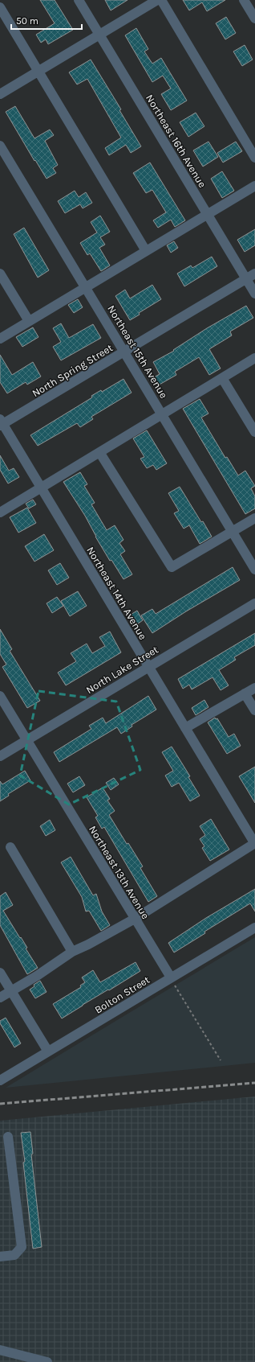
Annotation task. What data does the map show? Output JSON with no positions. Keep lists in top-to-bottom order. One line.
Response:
{"streets":{"street":["Northeast 16th Avenue","Northeast 15th Avenue","North Spring Street","Northeast 14th Avenue","North Lake Street","Northeast 13th Avenue","Bolton Street"]},"crossings":[["Northeast 16th Avenue","North Spring Street"],["Northeast 15th Avenue","North Spring Street"],["North Spring Street","Northeast 14th Avenue"],["Northeast 14th Avenue","North Lake Street"],["North Lake Street","Northeast 13th Avenue"],["Northeast 13th Avenue","Bolton Street"]],"scale_bar":"50 m"}
